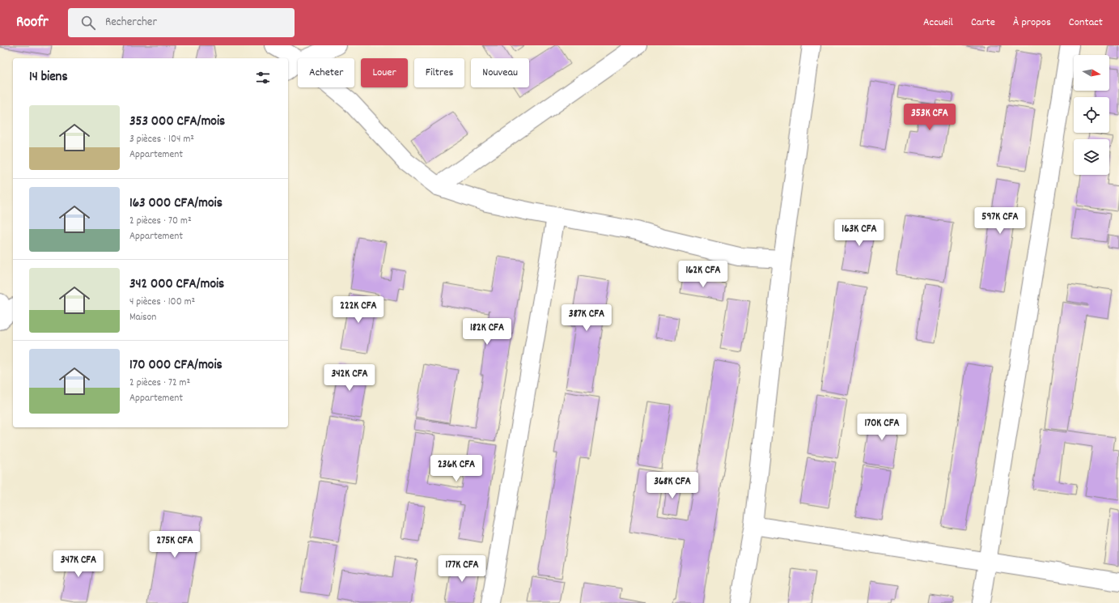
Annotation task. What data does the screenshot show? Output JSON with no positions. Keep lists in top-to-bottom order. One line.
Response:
{"north":"right","page":{"header":"Roofr","search":"Rechercher","nav":["Accueil","Carte","À propos","Contact"],"chip":["Acheter","Louer","Filtres","Nouveau"],"heading":"14 biens","list":[{"name":"353 000 CFA/mois","note":"3 pièces · 104 m² · Appartement"},{"name":"163 000 CFA/mois","note":"2 pièces · 70 m² · Appartement"},{"name":"342 000 CFA/mois","note":"4 pièces · 100 m² · Maison"},{"name":"170 000 CFA/mois","note":"2 pièces · 72 m² · Appartement"}],"price":["353K CFA","597K CFA","163K CFA","162K CFA","222K CFA","387K CFA","182K CFA","342K CFA","170K CFA","236K CFA","368K CFA","275K CFA","347K CFA","177K CFA"]}}
